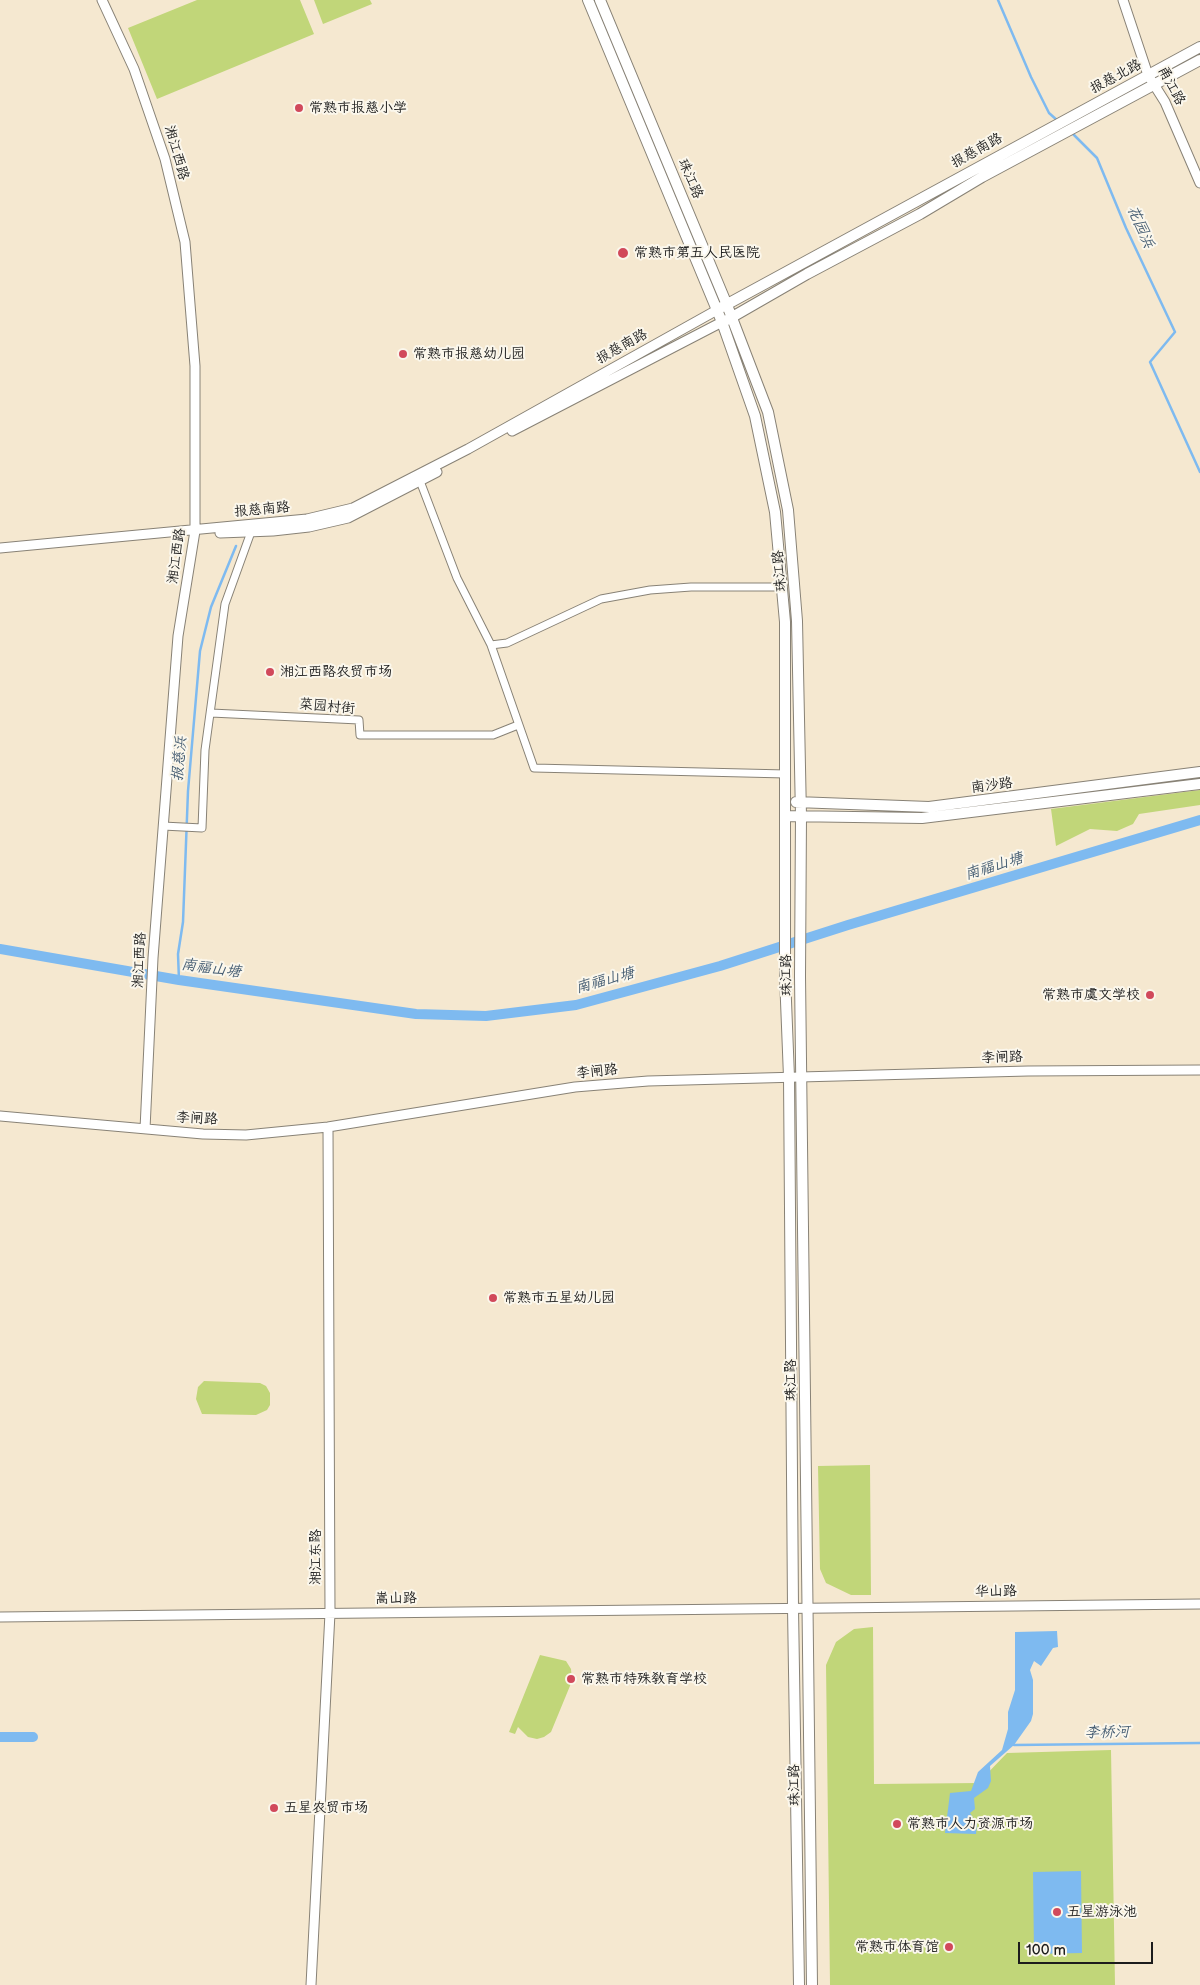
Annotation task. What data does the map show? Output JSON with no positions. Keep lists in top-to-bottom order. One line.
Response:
{"streets":{"main road":["报慈北路","报慈南路","珠江路","南沙路"],"street":["甬江路","湘江西路","菜园村街","李闸路","湘江东路","华山路","嵩山路"]},"crossings":[["报慈北路","甬江路"],["报慈北路","报慈南路"],["报慈南路","湘江西路"],["报慈南路","珠江路"],["湘江西路","李闸路"],["珠江路","南沙路"],["珠江路","李闸路"],["珠江路","华山路"],["珠江路","嵩山路"],["李闸路","湘江东路"],["湘江东路","嵩山路"],["华山路","嵩山路"]],"water":["花园浜","报慈浜","南福山塘","李桥河"],"places":["常熟市报慈小学","常熟市第五人民医院","常熟市报慈幼儿园","湘江西路农贸市场","常熟市虞文学校","常熟市五星幼儿园","常熟市特殊教育学校","五星农贸市场","常熟市人力资源市场","五星游泳池","常熟市体育馆"],"scale_bar":"100 m"}
